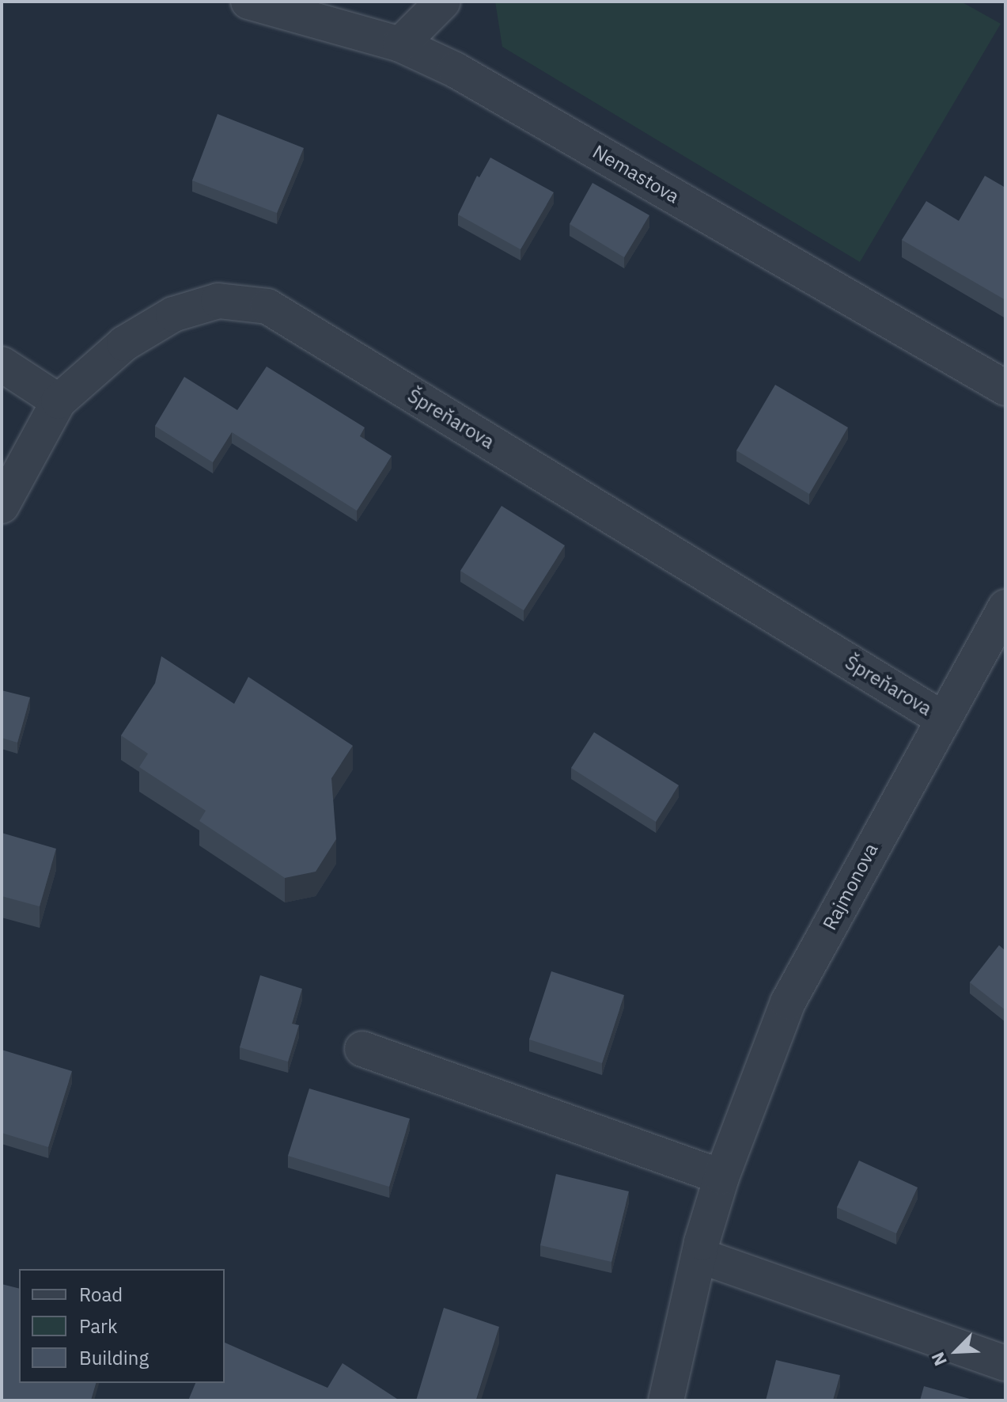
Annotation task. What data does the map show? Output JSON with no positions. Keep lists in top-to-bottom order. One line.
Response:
{"streets":{"street":["Nemastova","Špreňarova","Rajmonova"]},"crossings":[["Špreňarova","Rajmonova"]],"legend":["Road","Park","Building"],"north":"bottom left"}
